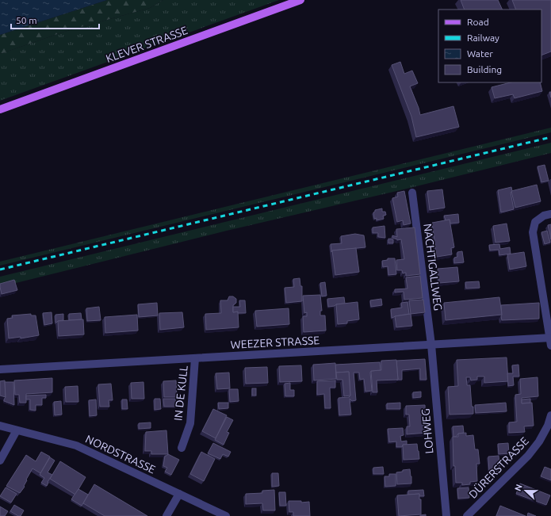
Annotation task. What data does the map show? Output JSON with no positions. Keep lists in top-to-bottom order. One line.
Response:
{"streets":{"main road":["KLEVER STRASSE"],"street":["NACHTIGALLWEG","WEEZER STRASSE","IN DE KULL","LOHWEG","NORDSTRASSE","DÜRERSTRASSE"]},"crossings":[["NACHTIGALLWEG","WEEZER STRASSE"],["NACHTIGALLWEG","LOHWEG"],["WEEZER STRASSE","IN DE KULL"],["WEEZER STRASSE","LOHWEG"]],"legend":["Road","Railway","Water","Building"],"scale_bar":"50 m","north":"left"}
